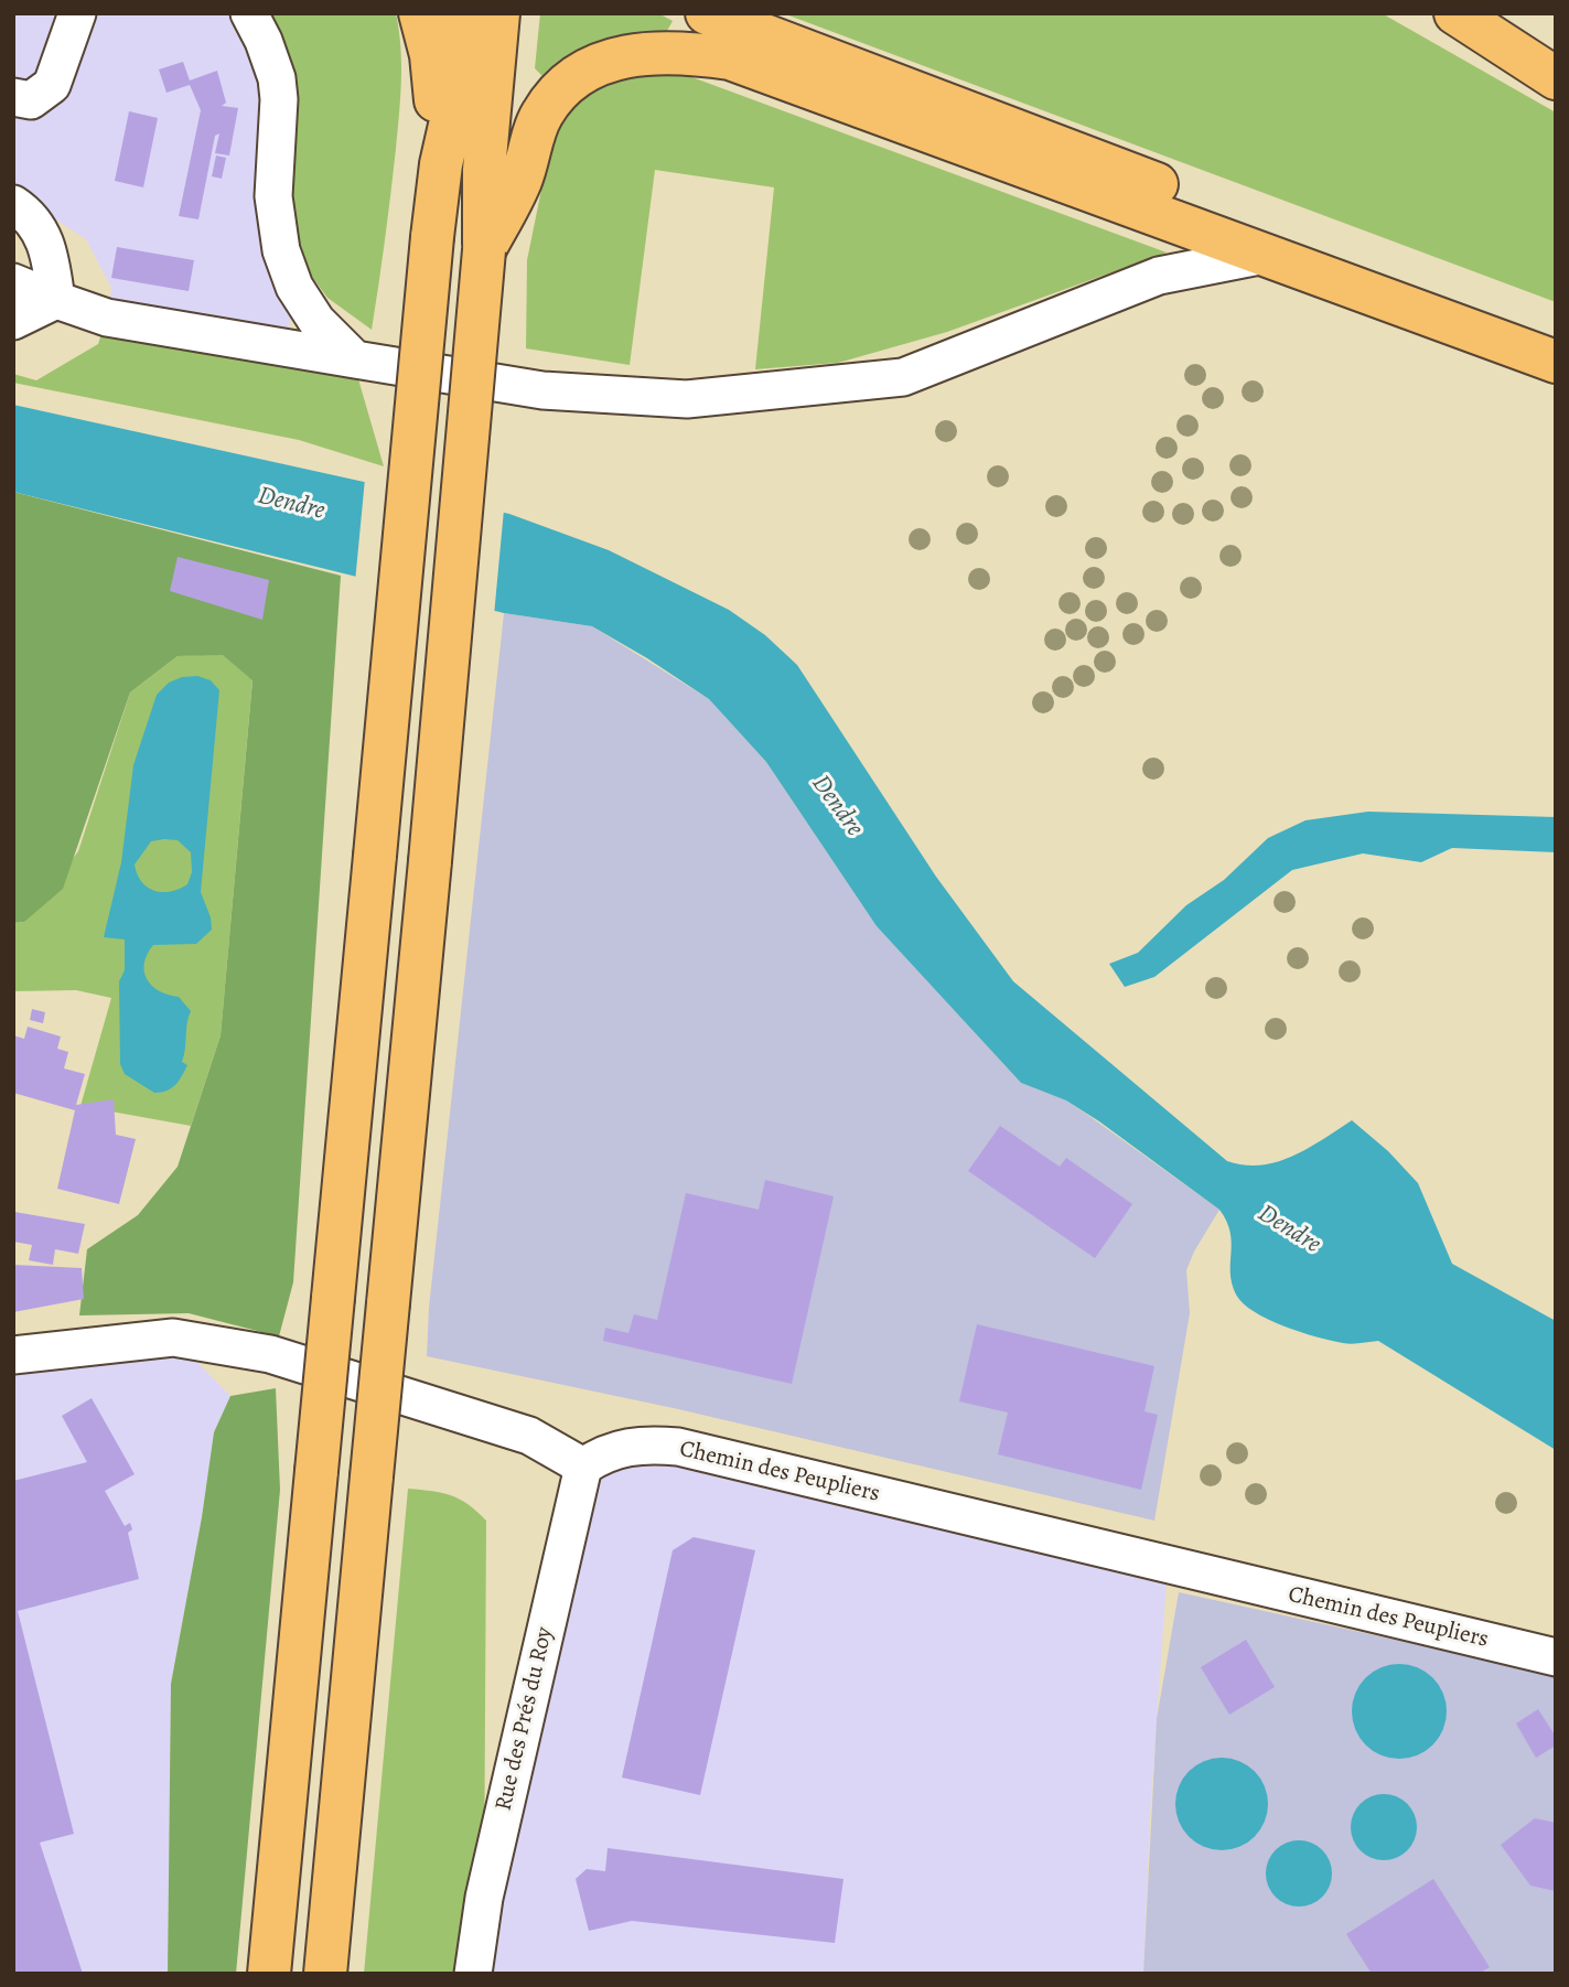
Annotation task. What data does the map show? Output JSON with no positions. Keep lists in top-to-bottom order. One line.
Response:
{"streets":{"street":["Chemin des Peupliers","Rue des Prés du Roy"]},"crossings":[["Chemin des Peupliers","Rue des Prés du Roy"]],"water":["Dendre"]}
